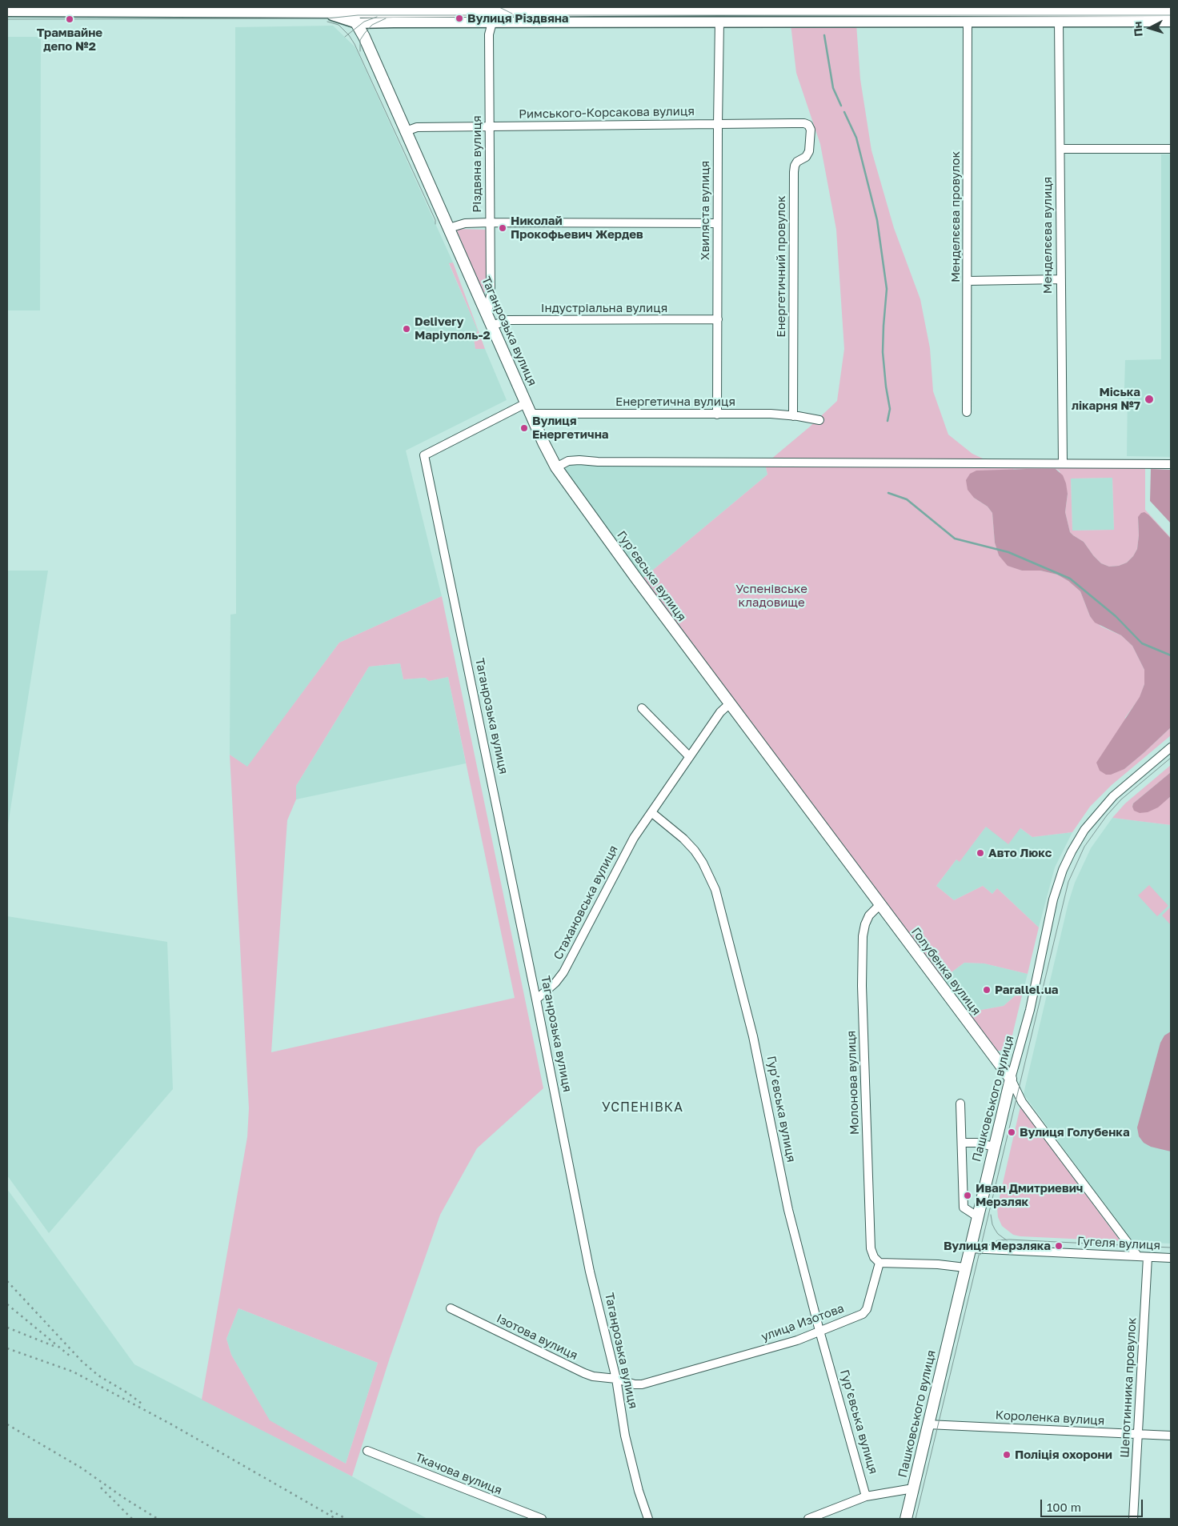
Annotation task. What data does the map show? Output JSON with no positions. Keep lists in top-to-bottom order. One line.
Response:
{"streets":{"highway":["Таганрозька вулиця","Гур’євська вулиця","Голубенка вулиця","Пашковського вулиця"],"main road":["Різдвяна вулиця","Хвиляста вулиця"],"street":["Римського-Корсакова вулиця","Менделєєва провулок","Менделєєва вулиця","Енергетичний провулок","Індустріальна вулиця","Енергетична вулиця","Стахановська вулиця","Молонова вулиця","Гугеля вулиця","улица Изотова","Ізотова вулиця","Шепотинника провулок","Короленка вулиця","Ткачова вулиця"]},"crossings":[["Римського-Корсакова вулиця","Різдвяна вулиця"],["Римського-Корсакова вулиця","Хвиляста вулиця"],["Римського-Корсакова вулиця","Енергетичний провулок"],["Римського-Корсакова вулиця","Таганрозька вулиця"],["Різдвяна вулиця","Таганрозька вулиця"],["Хвиляста вулиця","Індустріальна вулиця"],["Хвиляста вулиця","Енергетична вулиця"],["Енергетичний провулок","Енергетична вулиця"],["Індустріальна вулиця","Таганрозька вулиця"],["Таганрозька вулиця","Гур’євська вулиця"],["Таганрозька вулиця","Стахановська вулиця"],["Таганрозька вулиця","улица Изотова"],["Таганрозька вулиця","Ізотова вулиця"],["Енергетична вулиця","Гур’євська вулиця"],["Гур’євська вулиця","Стахановська вулиця"],["Гур’євська вулиця","Голубенка вулиця"],["Гур’євська вулиця","улица Изотова"],["Голубенка вулиця","Молонова вулиця"],["Голубенка вулиця","Пашковського вулиця"],["Голубенка вулиця","Гугеля вулиця"],["Молонова вулиця","улица Изотова"],["Пашковського вулиця","Гугеля вулиця"],["Пашковського вулиця","Короленка вулиця"],["Гугеля вулиця","Шепотинника провулок"],["улица Изотова","Ізотова вулиця"],["Шепотинника провулок","Короленка вулиця"]],"districts":["УСПЕНІВКА"],"parks":["Успенівське кладовище"],"places":["Вулиця Різдвяна","Трамвайне депо №2","Николай Прокофьевич Жердев","Delivery Марiуполь-2","Міська лікарня №7","Вулиця Енергетична","Авто Люкс","Parallel.ua","Вулиця Голубенка","Иван Дмитриевич Мерзляк","Вулиця Мерзляка","Поліція охорони"],"scale_bar":"100 m","north":"left"}
